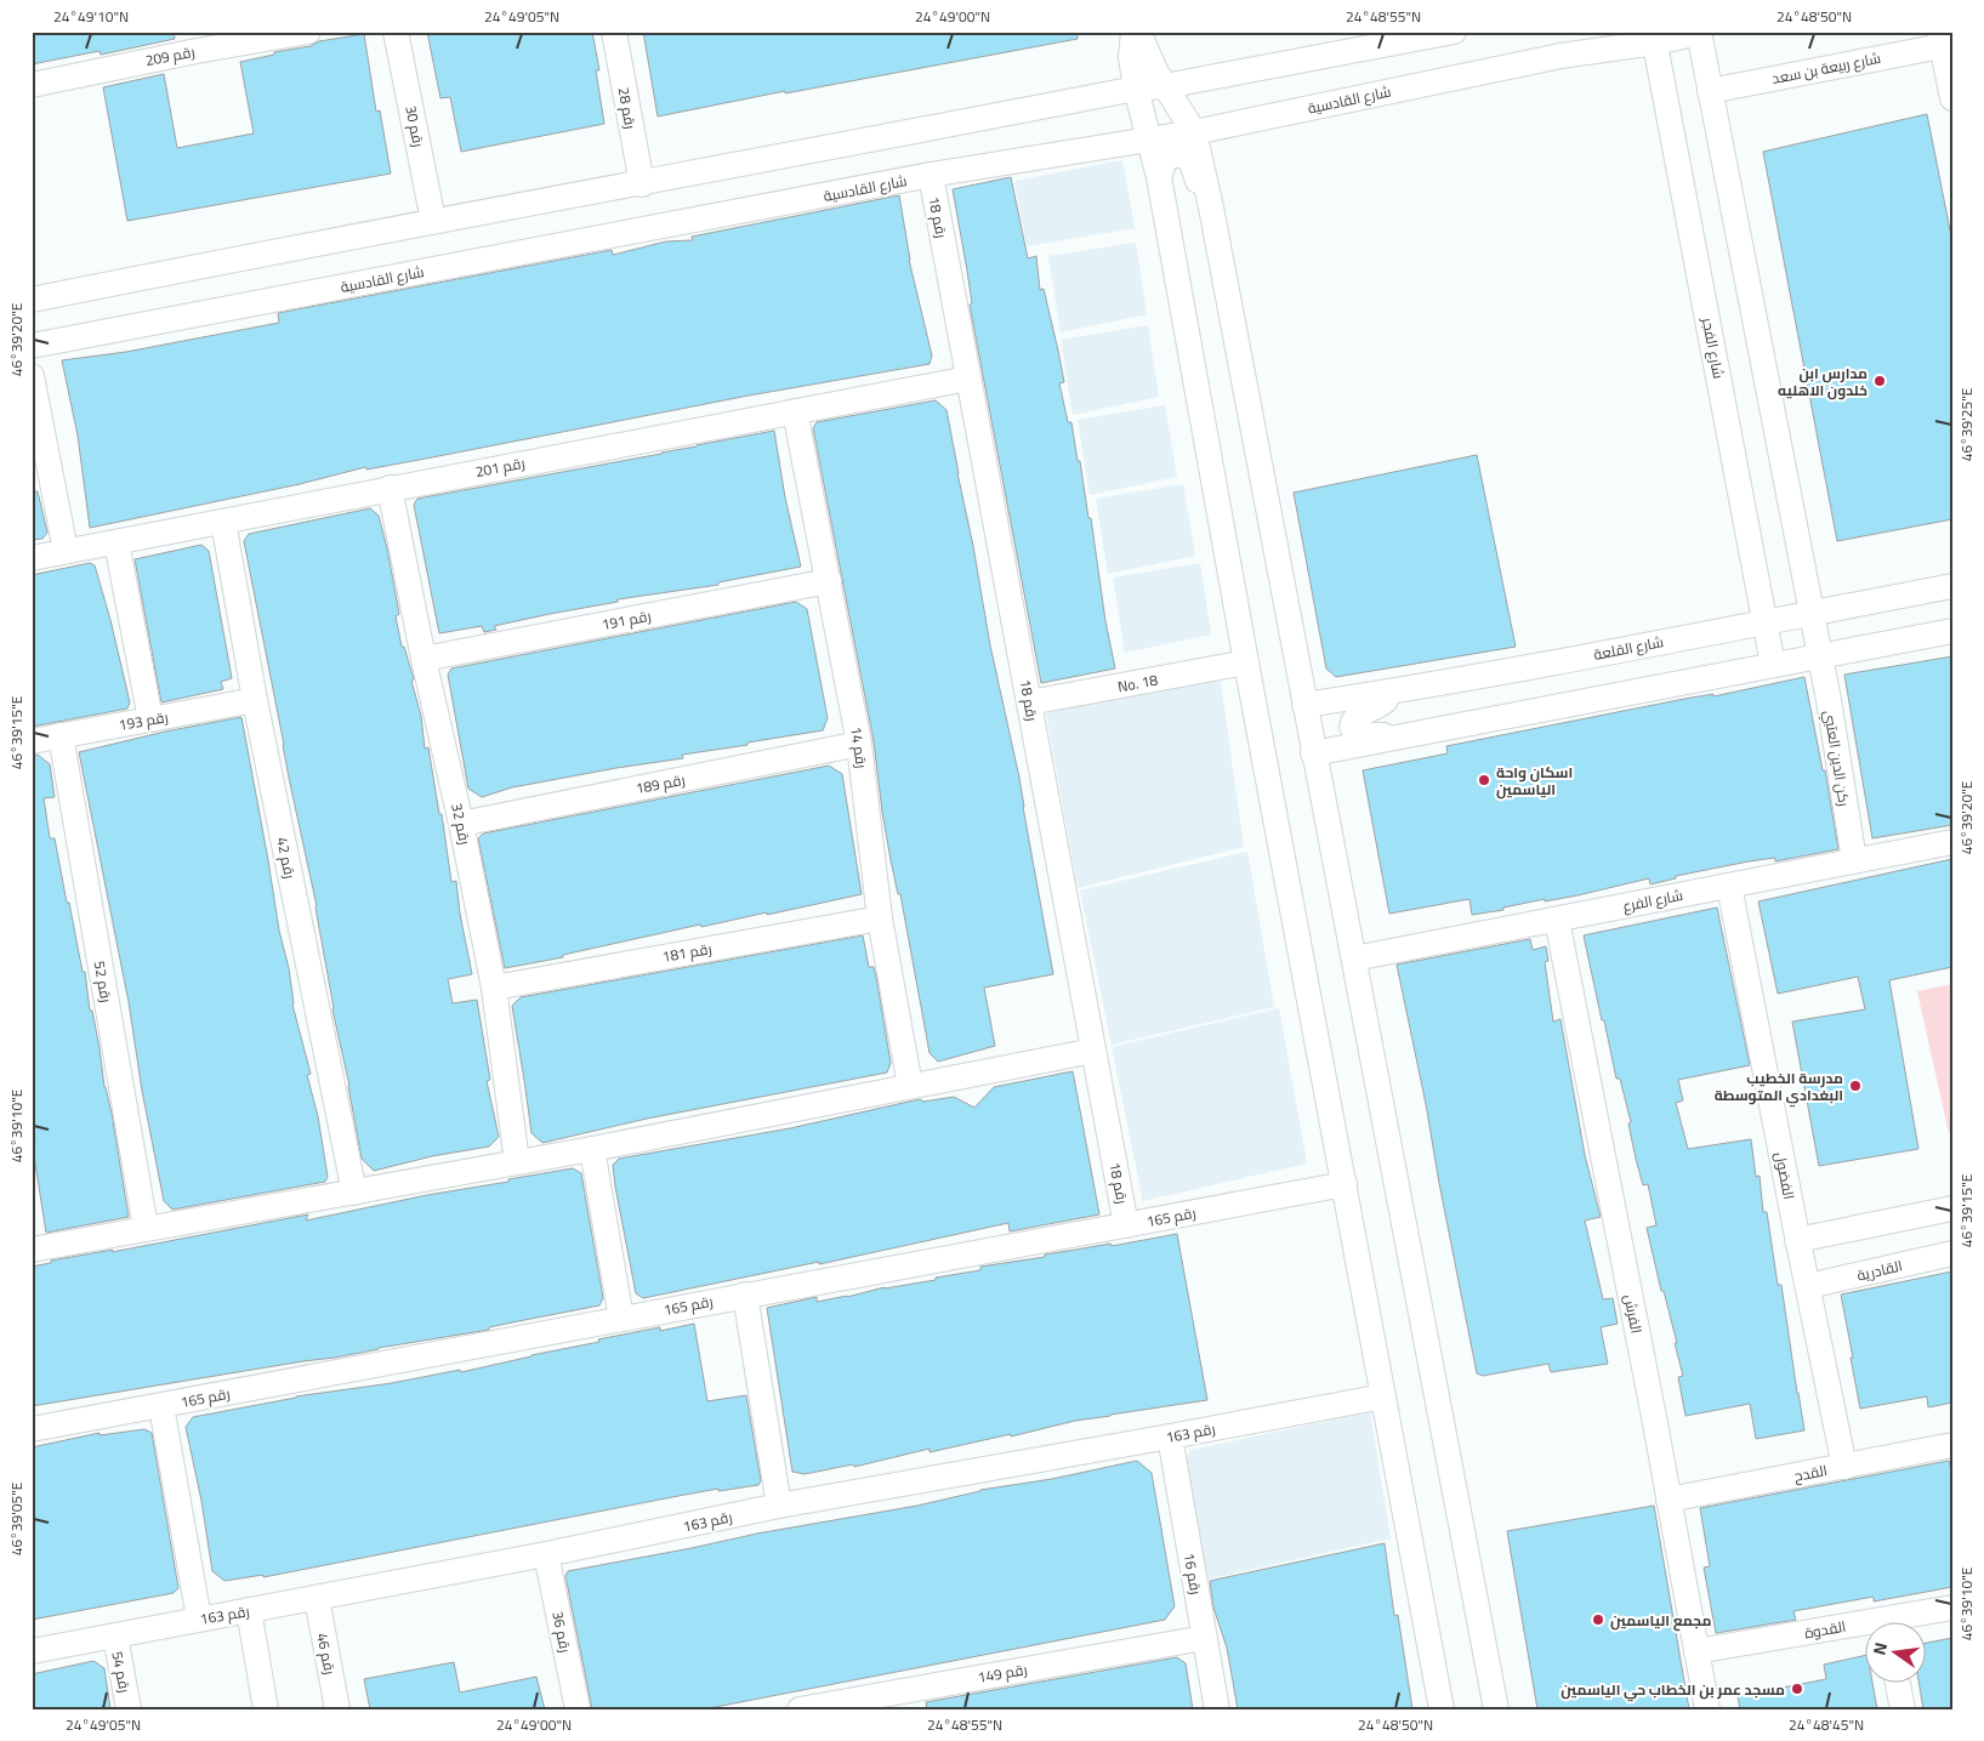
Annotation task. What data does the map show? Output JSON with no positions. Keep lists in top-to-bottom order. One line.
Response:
{"streets":{"street":["رقم 209","شارع ربيعة بن سعد","شارع القادسية","رقم 28","رقم 30","رقم 18","شارع الفجر","رقم 201","رقم 191","شارع القلعة","No. 18","رقم 193","رقم 14","ركن الدين العتبي","رقم 189","رقم 32","رقم 42","شارع الفرع","رقم 181","رقم 52","الفضول","رقم 165","القادرية","الفرش","رقم 163","القدح","رقم 16","القدوة","رقم 36","رقم 46","رقم 54","رقم 149"]},"crossings":[["شارع القادسية","رقم 18"],["شارع القادسية","شارع الفجر"],["رقم 18","رقم 201"],["رقم 18","No. 18"],["رقم 18","رقم 165"],["شارع الفجر","شارع القلعة"],["رقم 201","رقم 14"],["رقم 201","رقم 32"],["رقم 201","رقم 42"],["رقم 191","رقم 14"],["رقم 191","رقم 32"],["رقم 193","رقم 42"],["رقم 193","رقم 52"],["رقم 14","رقم 189"],["رقم 14","رقم 181"],["ركن الدين العتبي","شارع الفرع"],["رقم 189","رقم 32"],["رقم 32","رقم 181"],["شارع الفرع","الفضول"],["شارع الفرع","الفرش"],["الفضول","القادرية"],["الفضول","القدح"],["الفرش","القدح"],["الفرش","القدوة"],["رقم 163","رقم 16"],["رقم 163","رقم 36"],["رقم 163","رقم 46"],["رقم 163","رقم 54"],["رقم 16","رقم 149"]],"places":["مدارس ابن خلدون الاهليه","اسكان واحة الياسمين","مدرسة الخطيب البغدادي المتوسطة","مجمع الياسمين","مسجد عمر بن الخطاب حي الياسمين"],"north":"left","coordinates":["24°49'10\"N","24°49'05\"N","24°49'00\"N","24°48'55\"N","24°48'50\"N","46°39'20\"E","46°39'25\"E","46°39'15\"E","46°39'10\"E","46°39'05\"E","24°48'45\"N"]}
